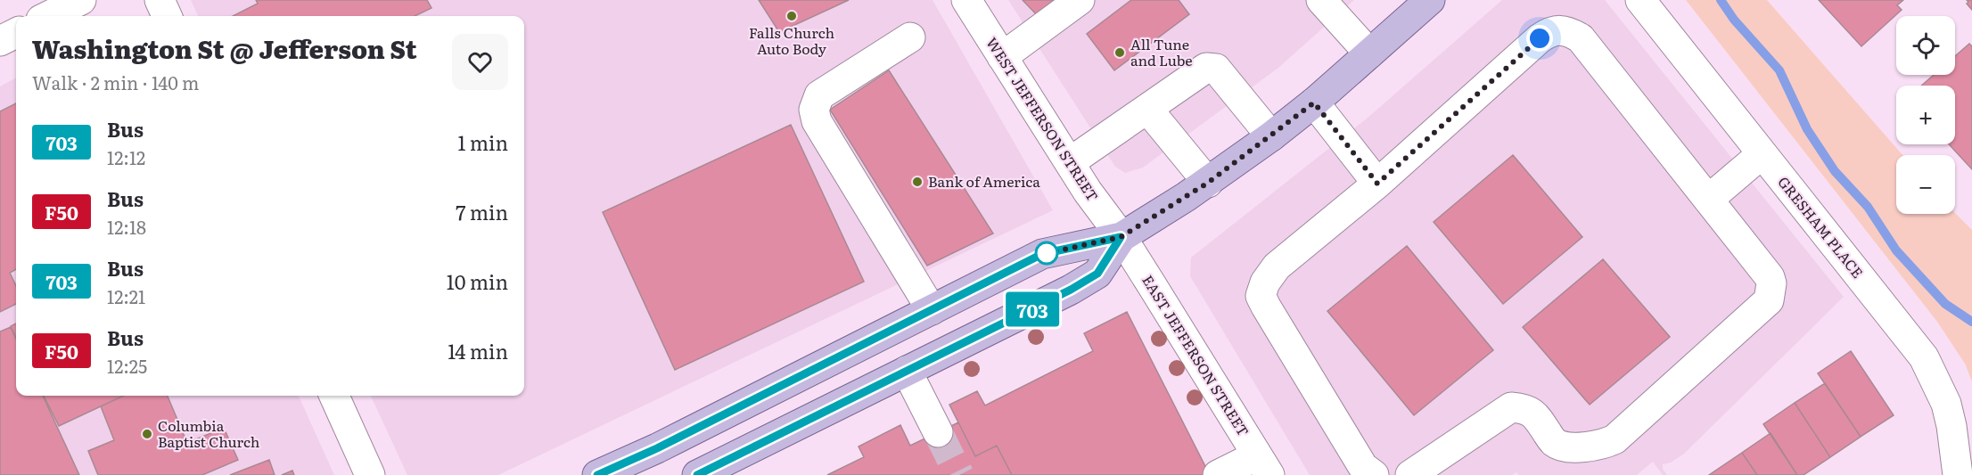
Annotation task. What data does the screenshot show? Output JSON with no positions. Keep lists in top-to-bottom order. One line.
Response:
{"streets":{"street":["WEST JEFFERSON STREET","GRESHAM PLACE","EAST JEFFERSON STREET"]},"crossings":[["WEST JEFFERSON STREET","EAST JEFFERSON STREET"]],"places":["Falls Church Auto Body","All Tune and Lube","Bank of America","Columbia Baptist Church"],"lines":["bus line 703"],"page":{"on_map":"703","map_buttons":["+","−"],"heading":["Washington St @ Jefferson St","Walk · 2 min · 140 m"],"list":[{"mark":"703","name":"Bus","note":"12:12","value":"1 min"},{"mark":"F50","name":"Bus","note":"12:18","value":"7 min"},{"mark":"703","name":"Bus","note":"12:21","value":"10 min"},{"mark":"F50","name":"Bus","note":"12:25","value":"14 min"}]}}
